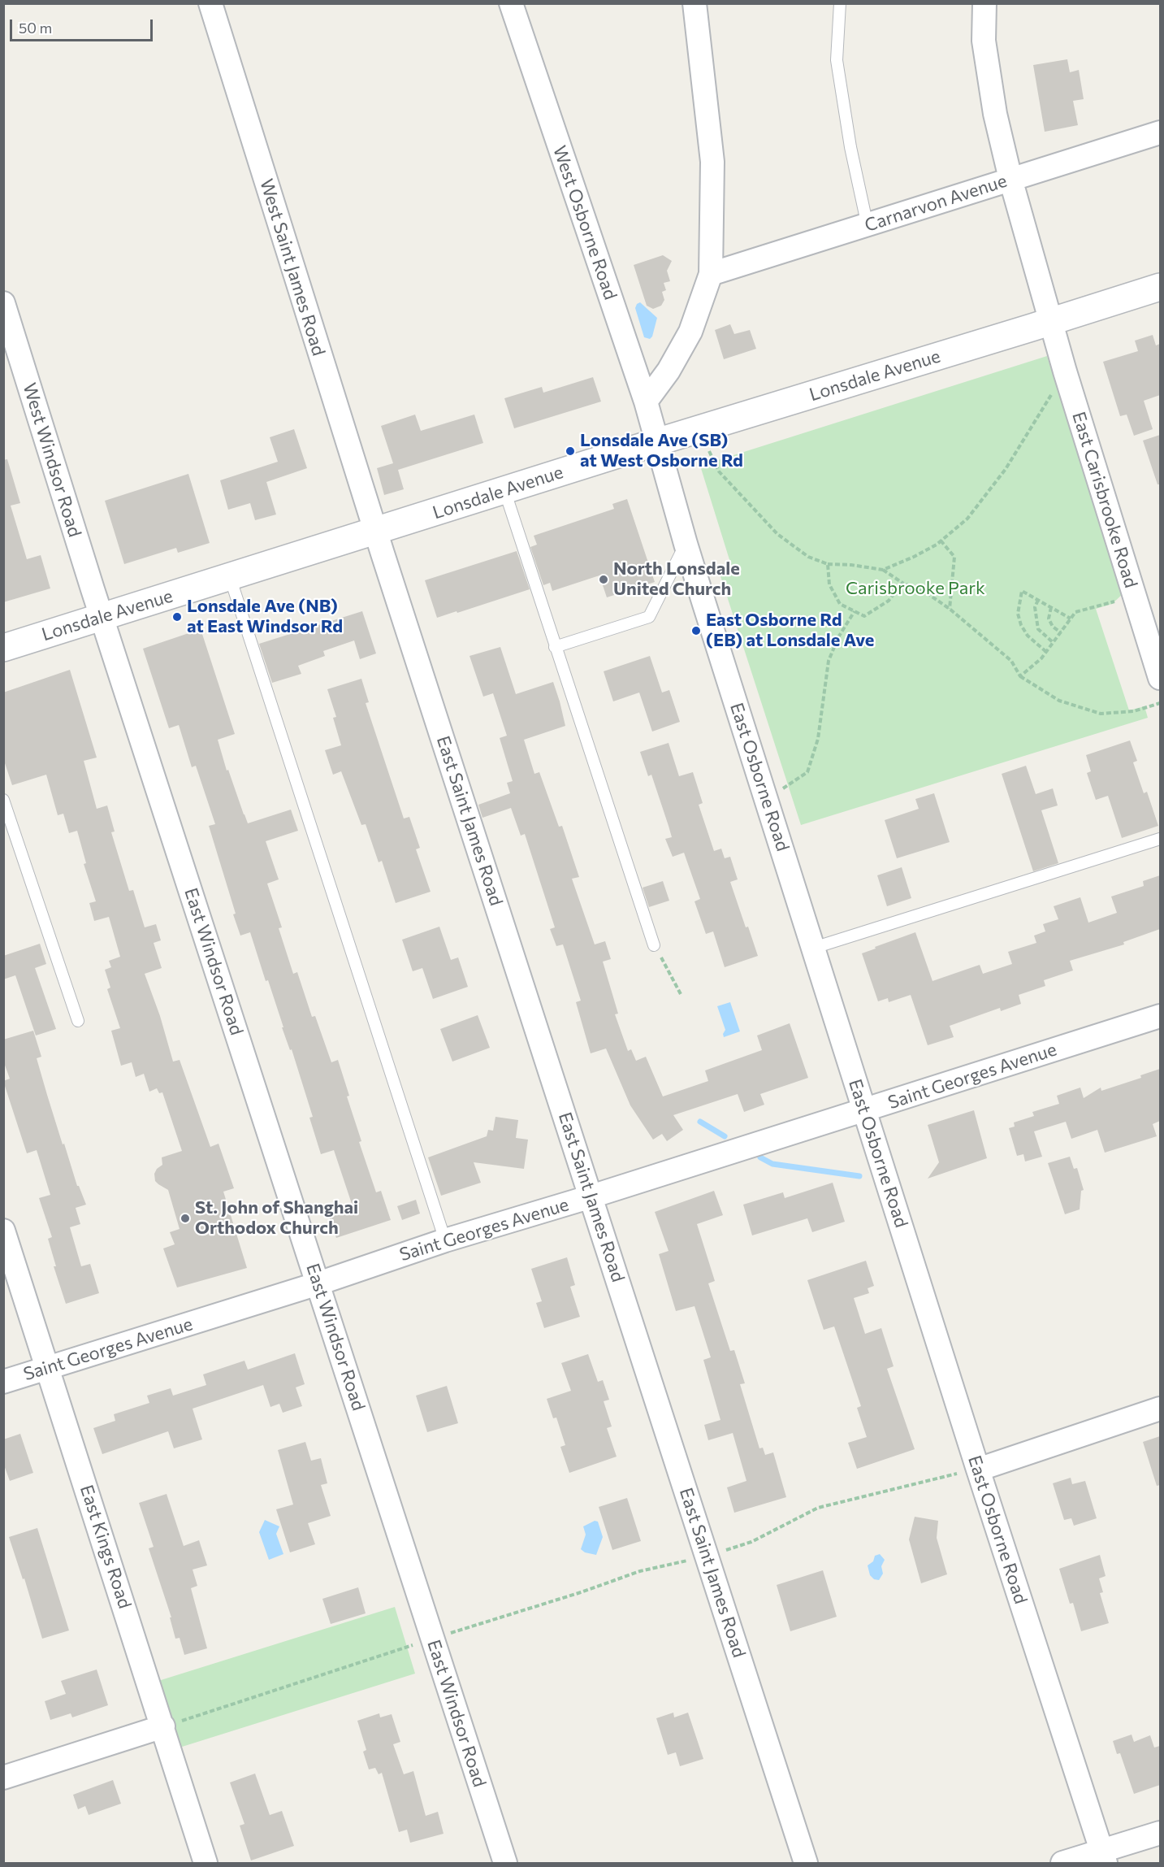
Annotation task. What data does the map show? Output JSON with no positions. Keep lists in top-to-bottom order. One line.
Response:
{"streets":{"street":["Carnarvon Avenue","West Osborne Road","West Saint James Road","Lonsdale Avenue","West Windsor Road","East Carisbrooke Road","East Osborne Road","East Saint James Road","East Windsor Road","Saint Georges Avenue","East Kings Road"]},"crossings":[["Carnarvon Avenue","East Carisbrooke Road"],["West Osborne Road","Lonsdale Avenue"],["West Osborne Road","East Osborne Road"],["West Saint James Road","Lonsdale Avenue"],["West Saint James Road","East Saint James Road"],["Lonsdale Avenue","West Windsor Road"],["Lonsdale Avenue","East Carisbrooke Road"],["Lonsdale Avenue","East Osborne Road"],["Lonsdale Avenue","East Saint James Road"],["Lonsdale Avenue","East Windsor Road"],["West Windsor Road","East Windsor Road"],["East Osborne Road","Saint Georges Avenue"],["East Saint James Road","Saint Georges Avenue"],["East Windsor Road","Saint Georges Avenue"],["Saint Georges Avenue","East Kings Road"]],"parks":["Carisbrooke Park"],"places":["Lonsdale Ave (SB) at West Osborne Rd","North Lonsdale United Church","Lonsdale Ave (NB) at East Windsor Rd","East Osborne Rd (EB) at Lonsdale Ave","St. John of Shanghai Orthodox Church"],"scale_bar":"50 m"}
